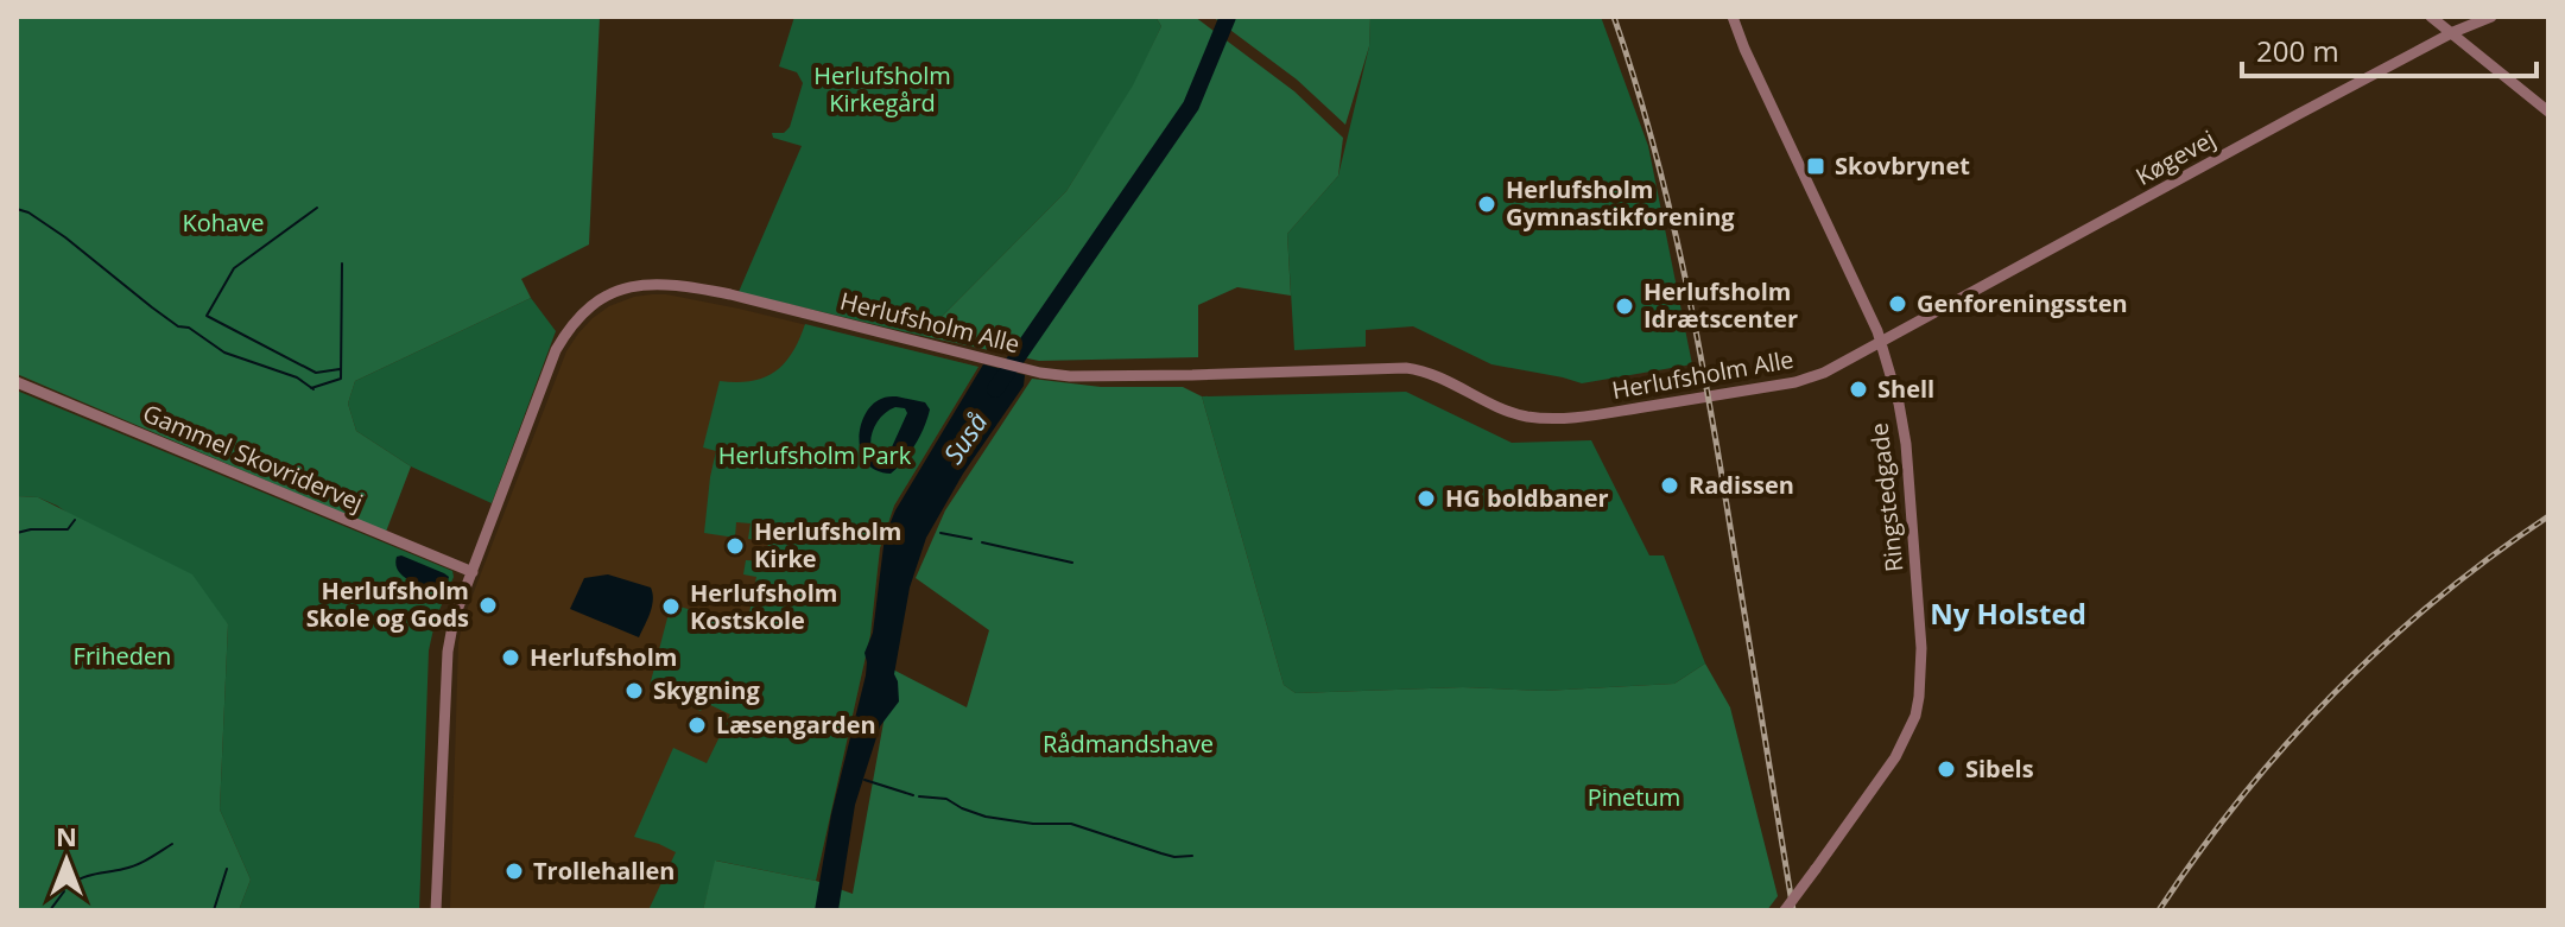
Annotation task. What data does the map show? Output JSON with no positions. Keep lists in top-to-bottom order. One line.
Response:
{"streets":{"street":["Køgevej","Herlufsholm Alle","Gammel Skovridervej","Ringstedgade"]},"crossings":[["Køgevej","Herlufsholm Alle"],["Køgevej","Ringstedgade"],["Herlufsholm Alle","Gammel Skovridervej"],["Herlufsholm Alle","Ringstedgade"]],"districts":["Ny Holsted"],"water":["Suså"],"parks":["Herlufsholm Kirkegård","Kohave","Herlufsholm Park","Friheden","Rådmandshave","Pinetum"],"places":{"transit":["Skovbrynet"],"other":["Herlufsholm Gymnastikforening","Genforeningssten","Herlufsholm Idrætscenter","Shell","Radissen","HG boldbaner","Herlufsholm Kirke","Herlufsholm Skole og Gods","Herlufsholm Kostskole","Herlufsholm","Skygning","Læsengarden","Sibels","Trollehallen"]},"scale_bar":"200 m","north":"top"}
